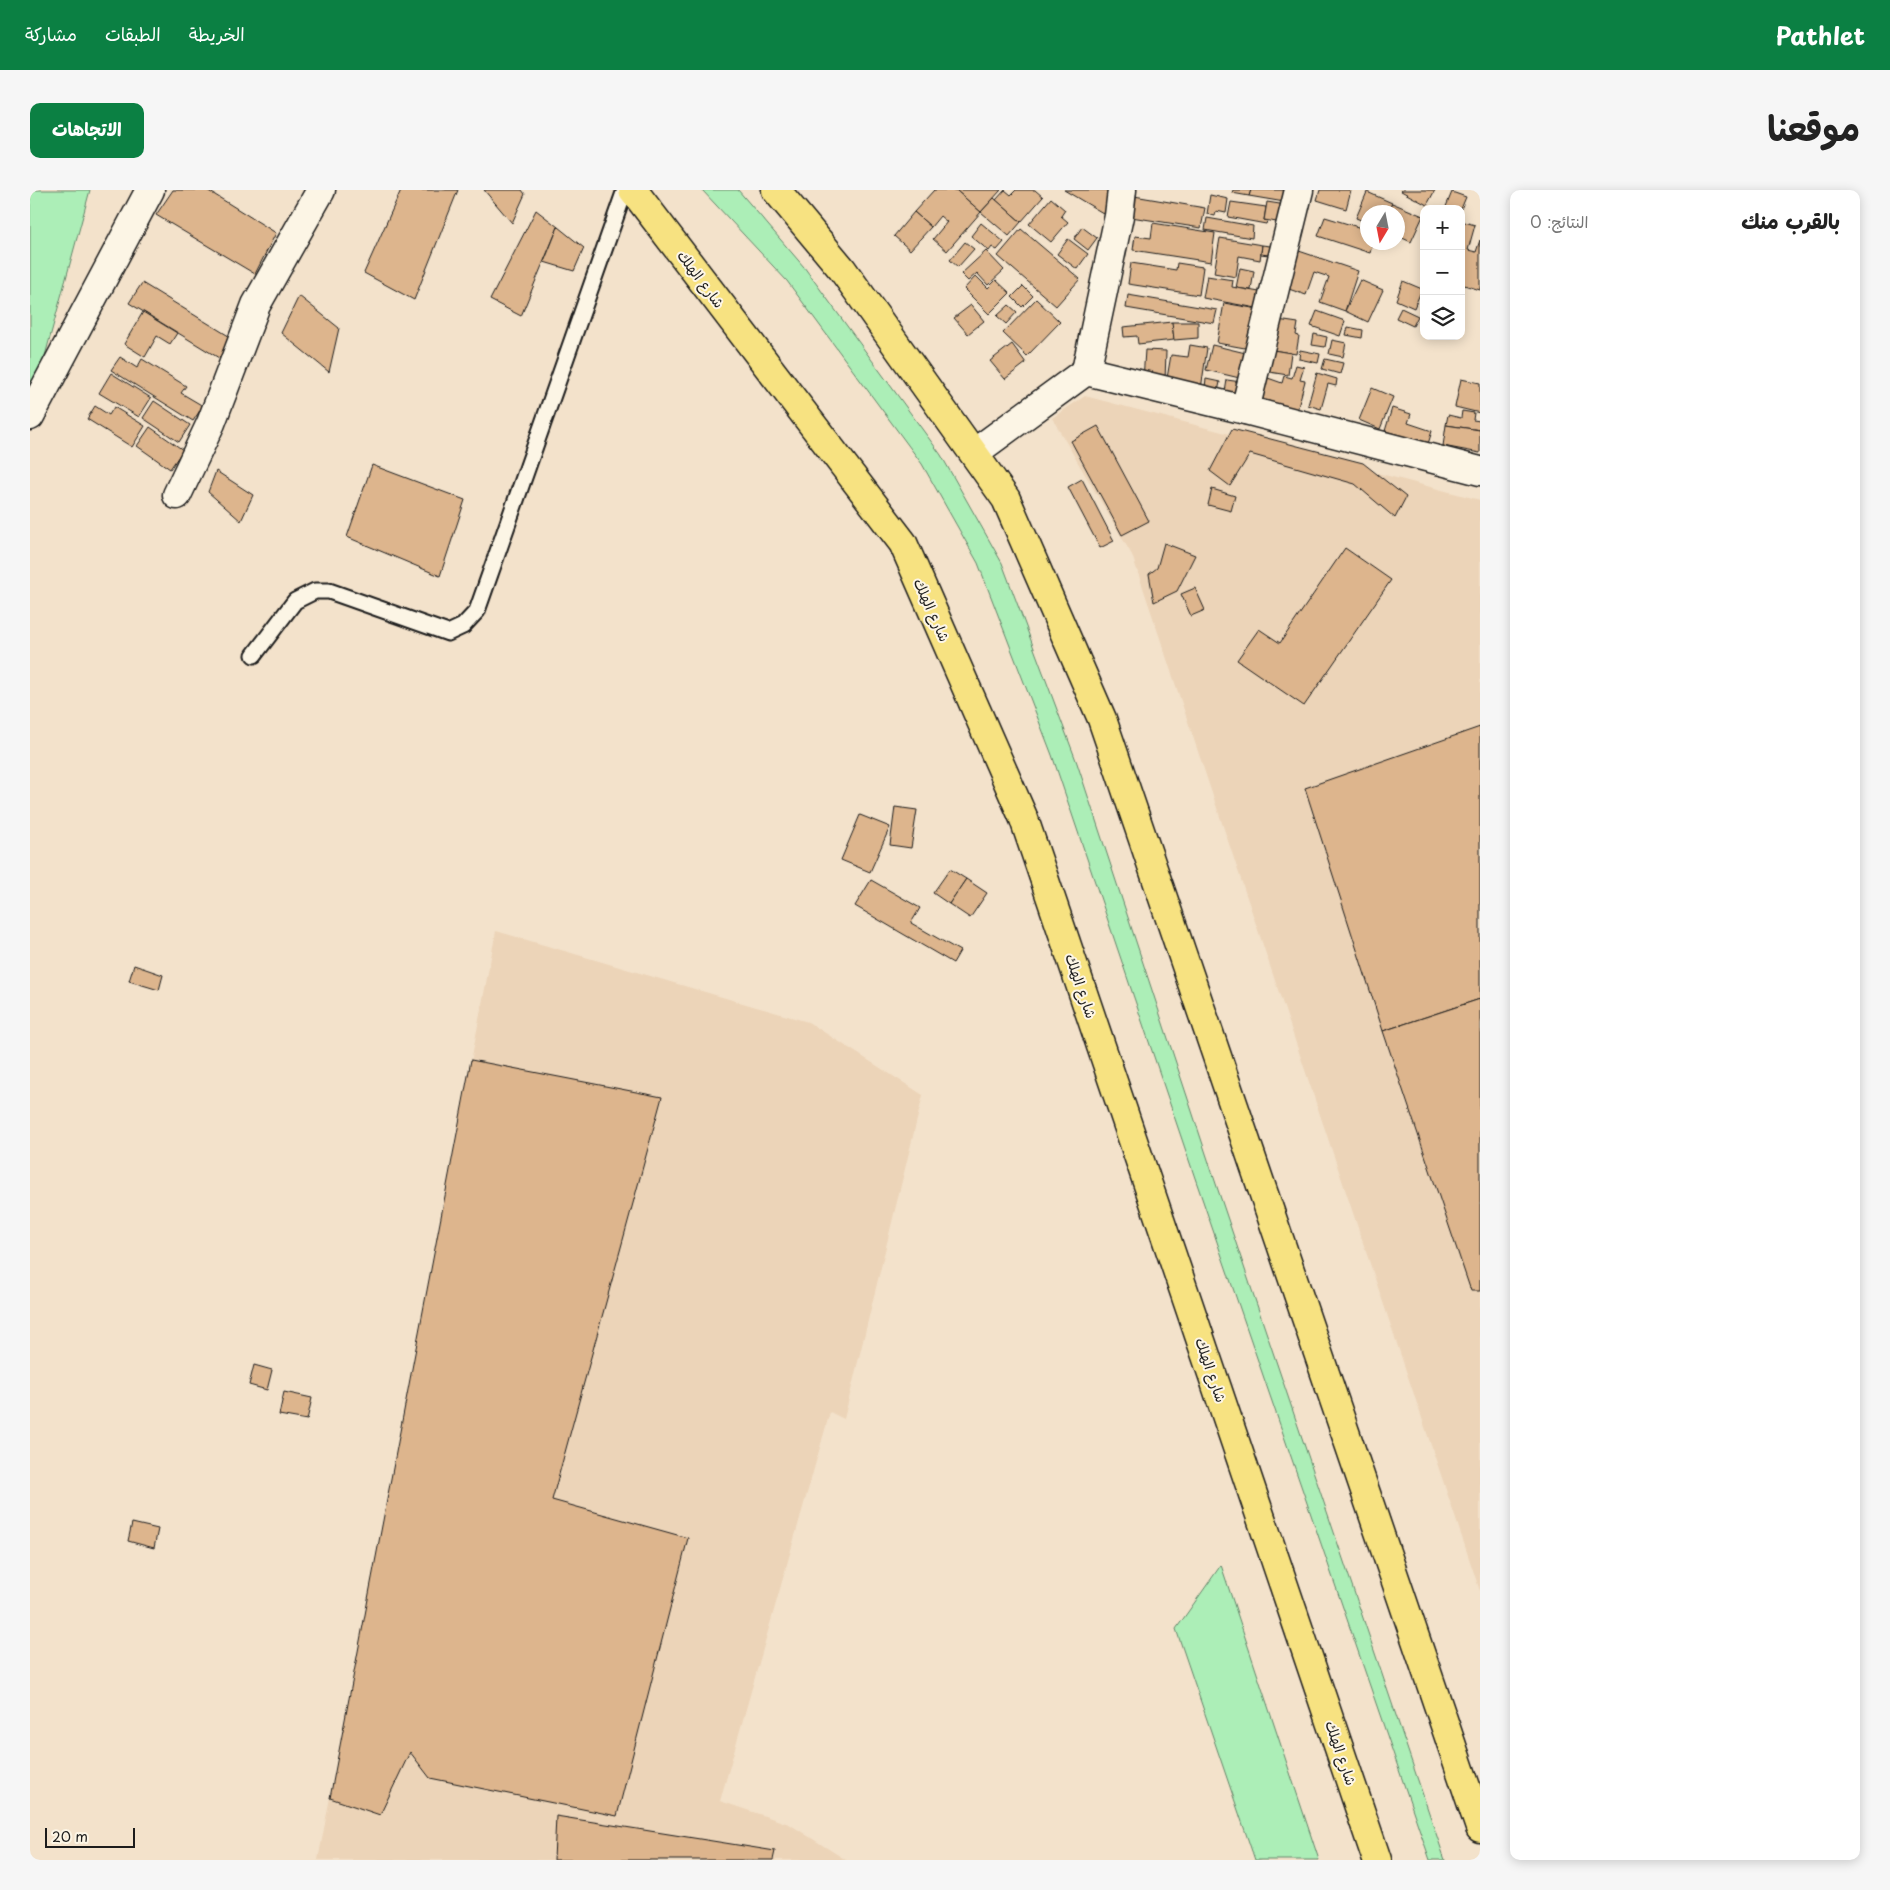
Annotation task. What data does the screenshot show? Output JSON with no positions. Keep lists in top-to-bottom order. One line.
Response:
{"streets":{"highway":["شارع الهلك"]},"scale_bar":"20 m","north":"bottom","page":{"header":"Pathlet","nav":["الخريطة","الطبقات","مشاركة"],"title":"موقعنا","buttons":"الاتجاهات","heading":["بالقرب منك","النتائج: 0"],"map_buttons":["+","−"],"scale":"20 m"}}
